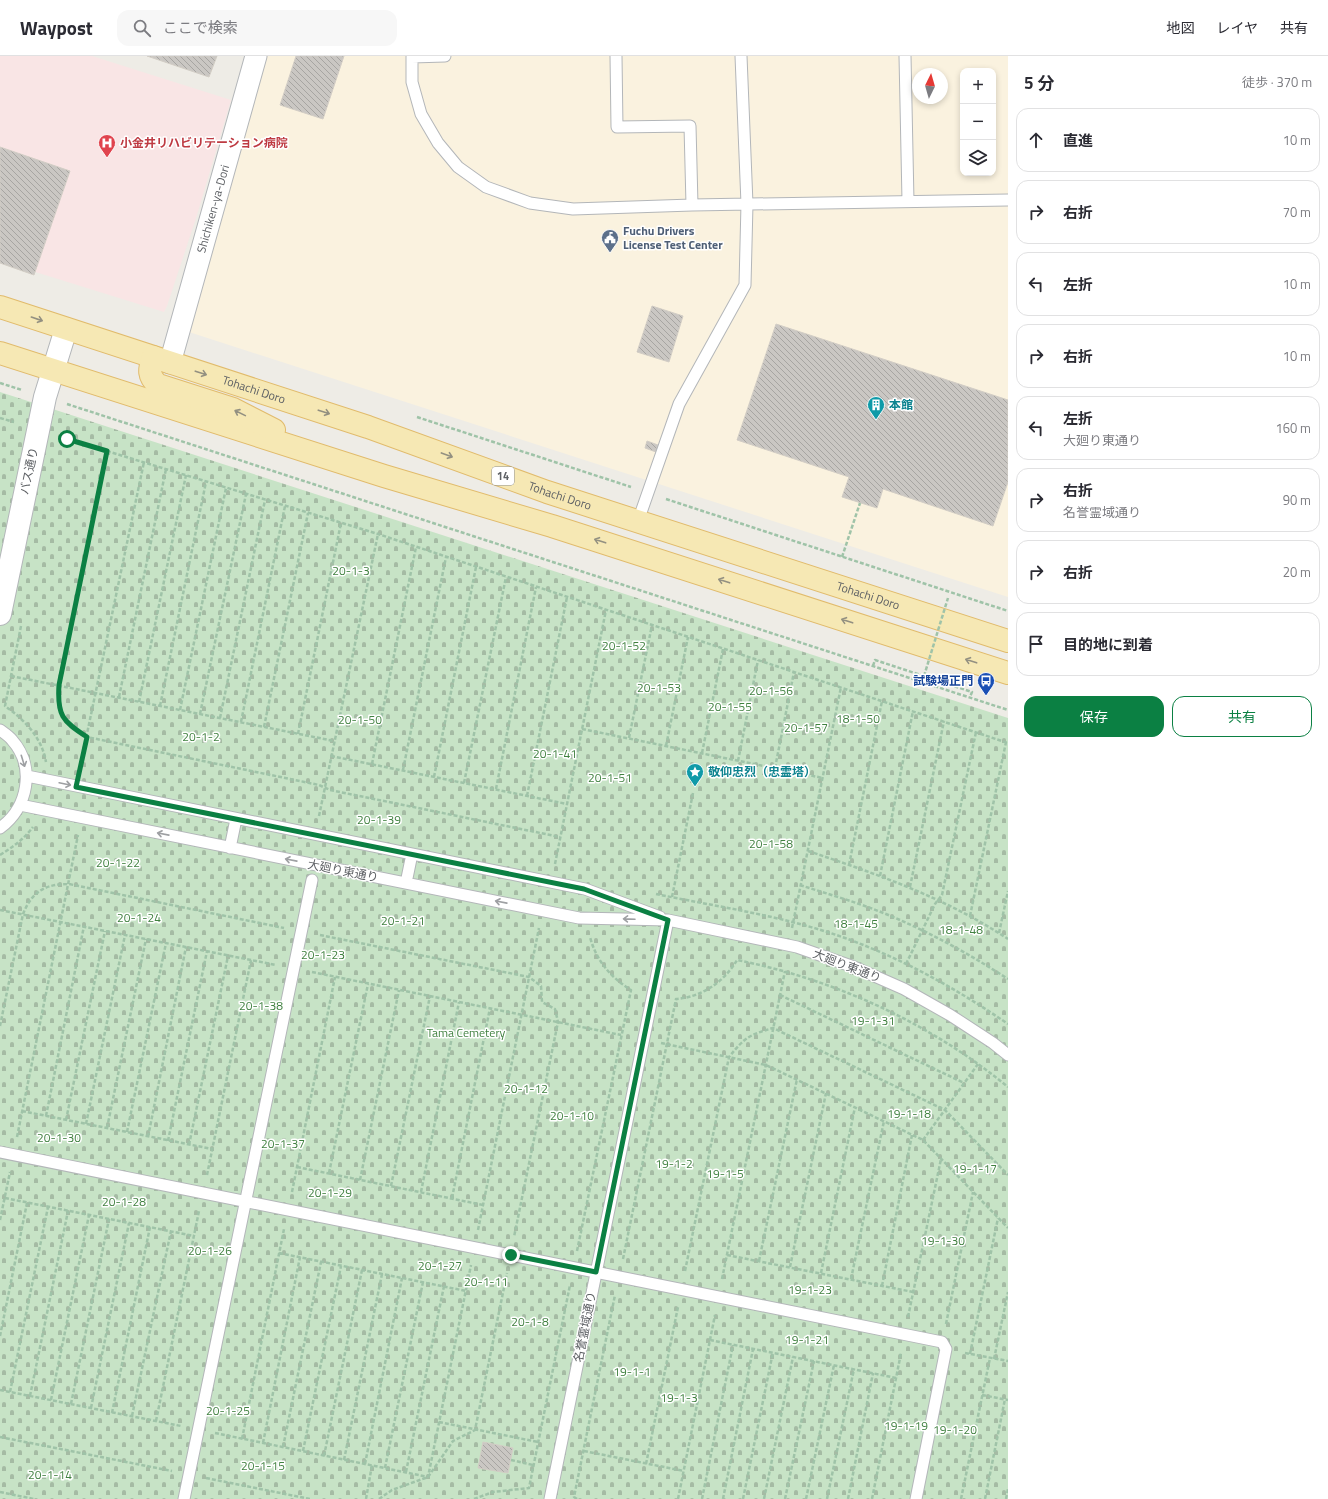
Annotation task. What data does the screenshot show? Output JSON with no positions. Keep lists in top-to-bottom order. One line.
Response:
{"streets":{"main road":["Tohachi Doro","14"],"street":["Shichiken-ya-Dori","バス通り"],"lane":["大廻り東通り","名誉霊域通り"]},"crossings":[["Shichiken-ya-Dori","Tohachi Doro"],["Tohachi Doro","バス通り"],["大廻り東通り","名誉霊域通り"]],"parks":["20-1-3","20-1-52","20-1-53","20-1-56","20-1-55","18-1-50","20-1-50","20-1-57","20-1-2","20-1-41","20-1-51","20-1-39","20-1-58","20-1-22","20-1-24","20-1-21","18-1-45","18-1-48","20-1-23","20-1-38","19-1-31","Tama Cemetery","20-1-12","19-1-18","20-1-10","20-1-30","20-1-37","19-1-2","19-1-17","19-1-5","20-1-29","20-1-28","19-1-30","20-1-26","20-1-27","20-1-11","19-1-23","20-1-8","19-1-21","19-1-1","19-1-3","20-1-25","19-1-19","19-1-20","20-1-15","20-1-14"],"places":{"hospital":["小金井リハビリテーション病院"],"public building":["Fuchu Drivers License Test Center"],"building":["本館"],"bus stop":["試験場正門"],"place":["敬仰忠烈（忠霊塔）"]},"north":"top","page":{"header":"Waypost","search":"ここで検索","nav":["地図","レイヤ","共有"],"heading":["5 分","徒歩 · 370 m"],"map_buttons":["+","−"],"list":[["直進","10 m"],["右折","70 m"],["左折","10 m"],["右折","10 m"],["左折","大廻り東通り","160 m"],["右折","名誉霊域通り","90 m"],["右折","20 m"],"目的地に到着"],"buttons":["保存","共有"]}}
